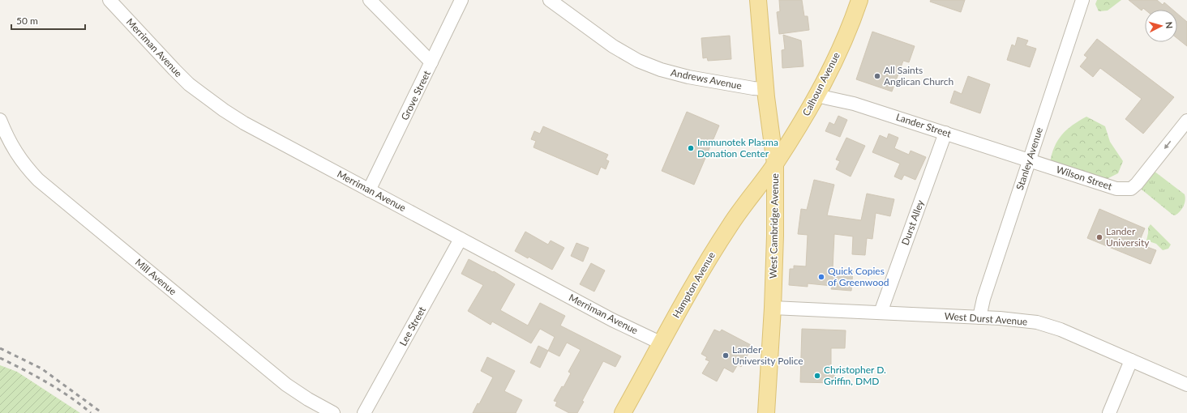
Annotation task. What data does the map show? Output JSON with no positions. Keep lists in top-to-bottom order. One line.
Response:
{"streets":{"main road":["Calhoun Avenue","West Cambridge Avenue","Hampton Avenue"],"street":["Merriman Avenue","Andrews Avenue","Grove Street","Lander Street","Stanley Avenue","Wilson Street","Durst Alley","Mill Avenue","West Durst Avenue","Lee Street"]},"crossings":[["Merriman Avenue","Grove Street"],["Merriman Avenue","Hampton Avenue"],["Merriman Avenue","Lee Street"],["Andrews Avenue","West Cambridge Avenue"],["Calhoun Avenue","Lander Street"],["Calhoun Avenue","West Cambridge Avenue"],["Calhoun Avenue","Hampton Avenue"],["Lander Street","Stanley Avenue"],["Lander Street","Wilson Street"],["Lander Street","Durst Alley"],["Stanley Avenue","Wilson Street"],["Stanley Avenue","West Durst Avenue"],["Durst Alley","West Durst Avenue"],["West Cambridge Avenue","Hampton Avenue"],["West Cambridge Avenue","West Durst Avenue"]],"one_way":["Wilson Street"],"places":["All Saints Anglican Church","Immunotek Plasma Donation Center","Lander University","Quick Copies of Greenwood","Lander University Police","Christopher D. Griffin, DMD"],"scale_bar":"50 m","north":"right"}
